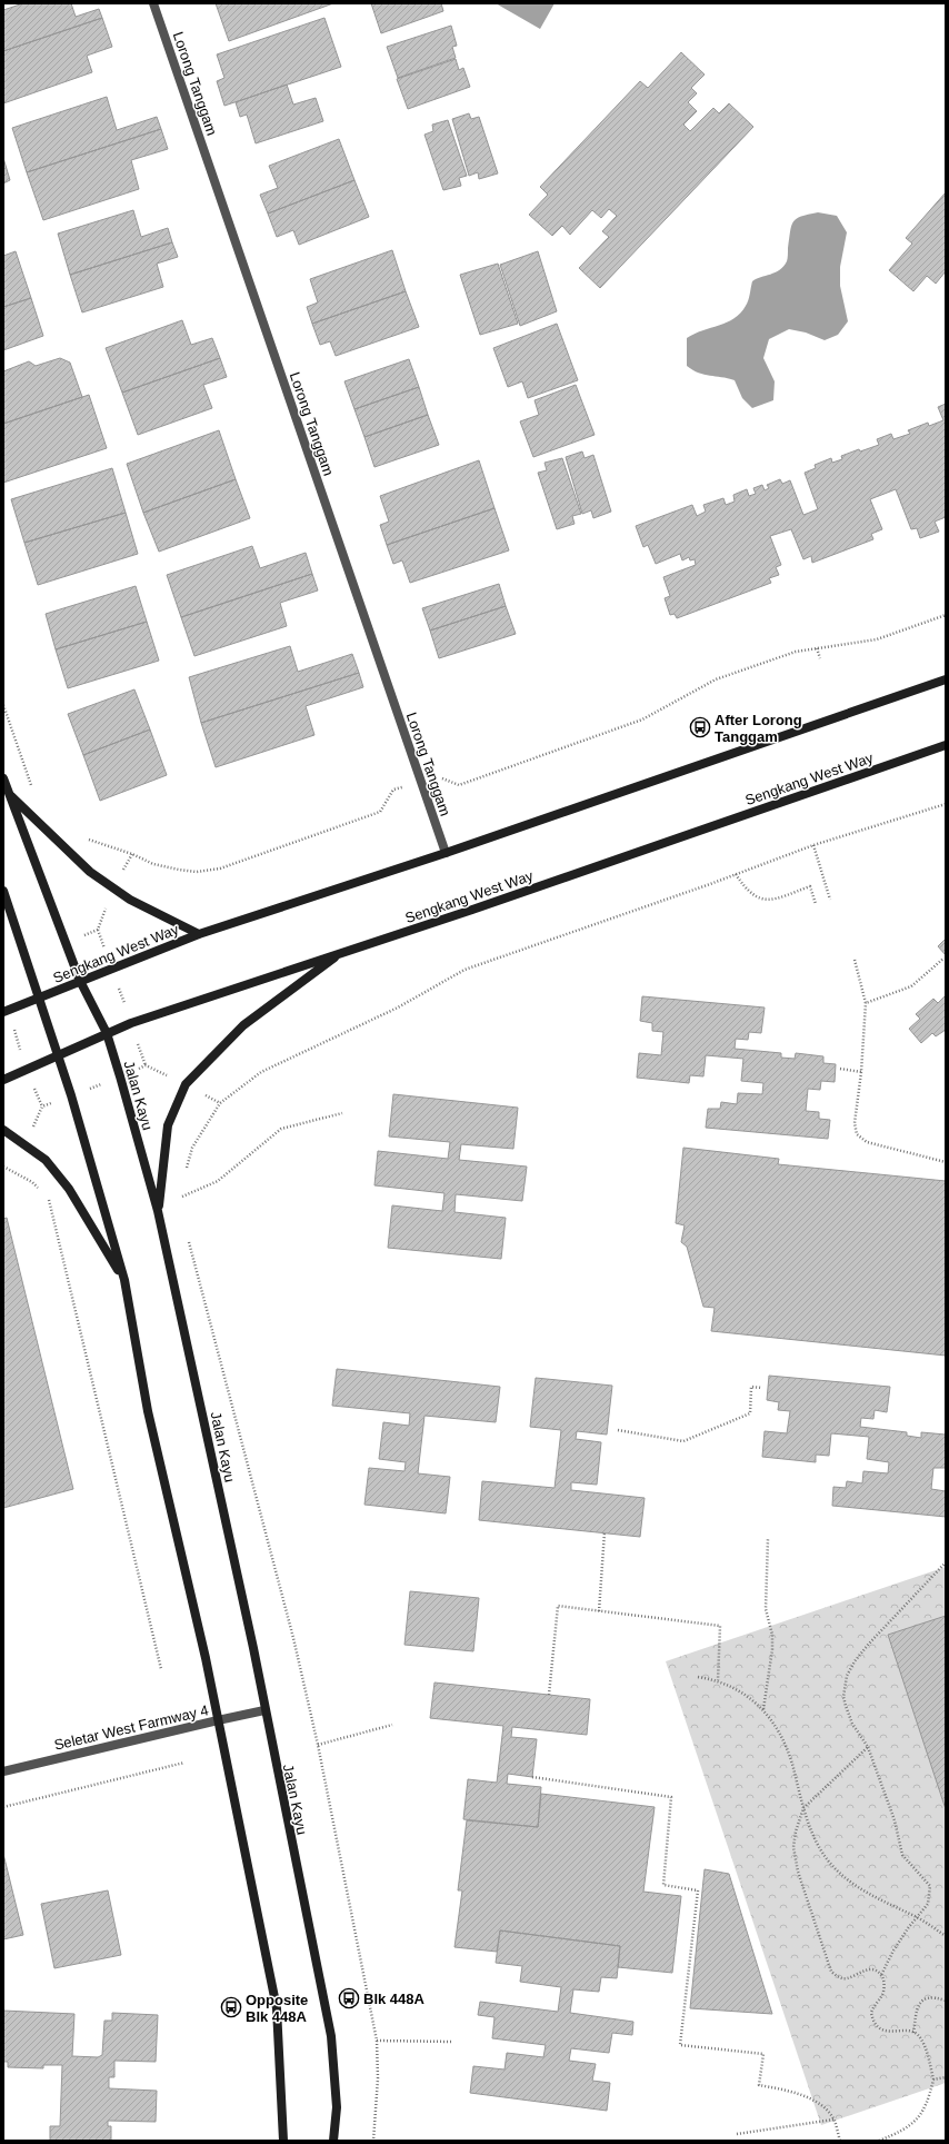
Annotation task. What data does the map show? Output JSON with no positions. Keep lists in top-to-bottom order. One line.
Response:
{"streets":{"main road":["Sengkang West Way","Jalan Kayu"],"street":["Lorong Tanggam","Seletar West Farmway 4"]},"crossings":[["Lorong Tanggam","Sengkang West Way"],["Sengkang West Way","Jalan Kayu"],["Jalan Kayu","Seletar West Farmway 4"]],"places":{"bus stop":["After Lorong Tanggam","Blk 448A","Opposite Blk 448A"]}}
